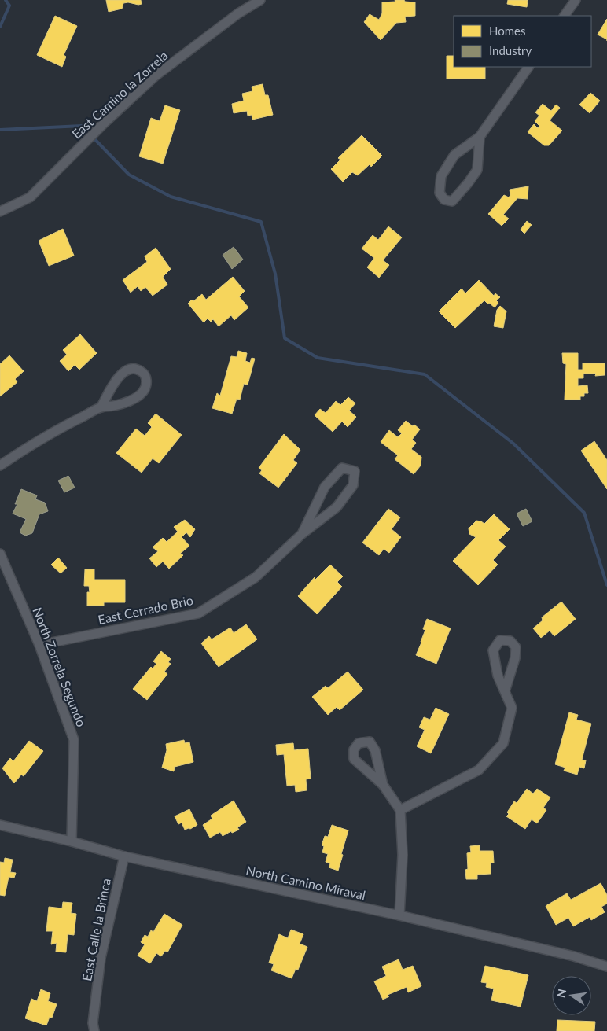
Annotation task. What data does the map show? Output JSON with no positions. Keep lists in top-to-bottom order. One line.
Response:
{"streets":{"street":["East Camino la Zorrela","East Cerrado Brio","North Zorrela Segundo","North Camino Miraval","East Calle la Brinca"]},"crossings":[["East Cerrado Brio","North Zorrela Segundo"],["North Zorrela Segundo","North Camino Miraval"],["North Camino Miraval","East Calle la Brinca"]],"legend":["Homes","Industry"],"north":"left"}
